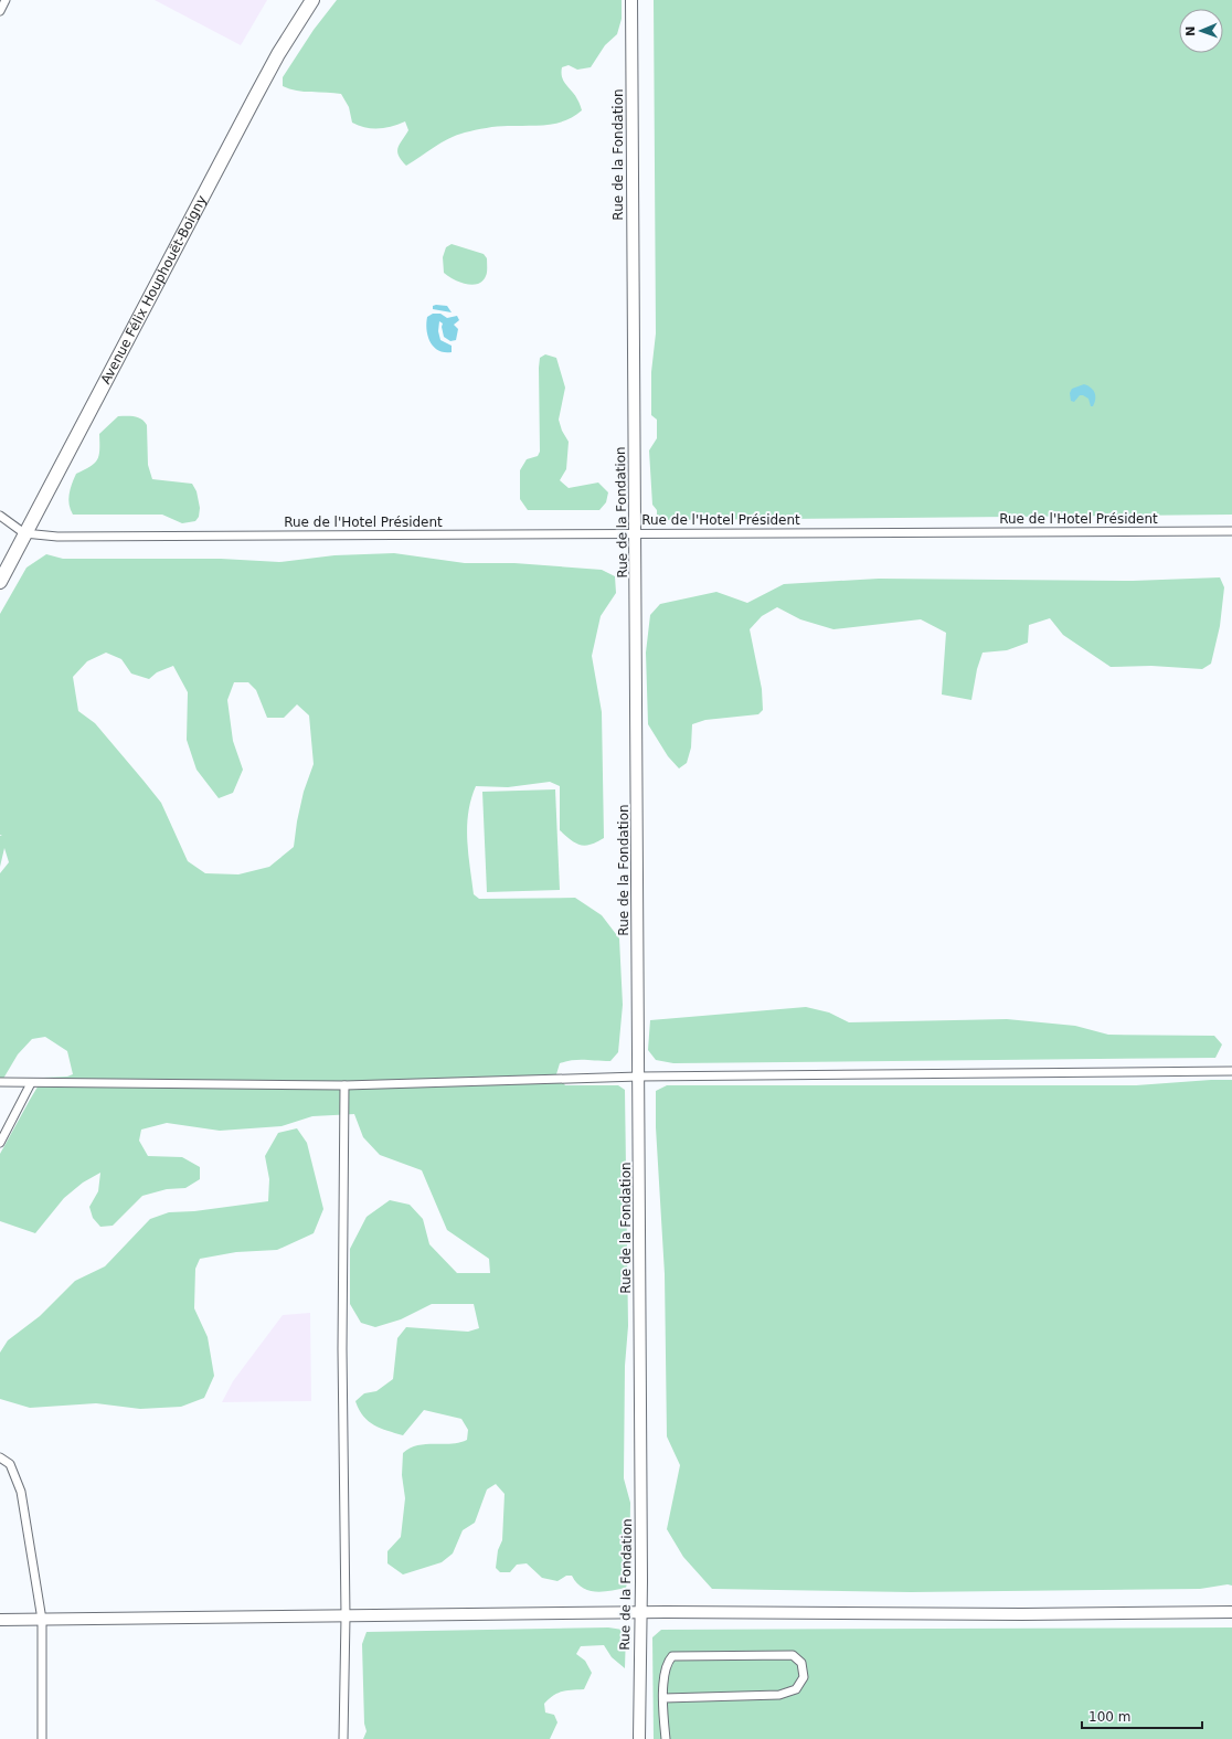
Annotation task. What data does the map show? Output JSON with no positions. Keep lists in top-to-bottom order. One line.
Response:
{"streets":{"highway":["Avenue Félix Houphouët-Boigny"],"street":["Rue de la Fondation","Rue de l'Hotel Président"]},"crossings":[["Rue de la Fondation","Rue de l'Hotel Président"],["Avenue Félix Houphouët-Boigny","Rue de l'Hotel Président"]],"scale_bar":"100 m","north":"left"}
